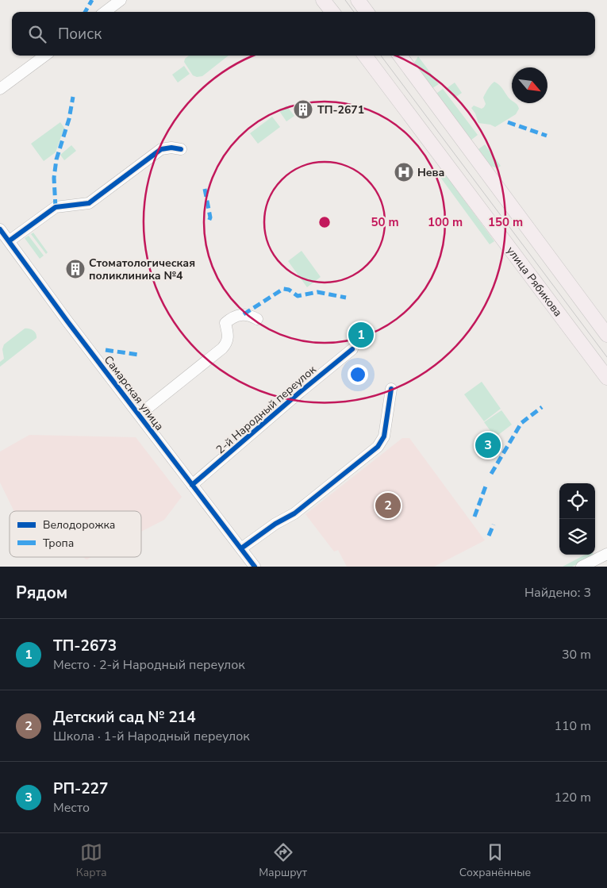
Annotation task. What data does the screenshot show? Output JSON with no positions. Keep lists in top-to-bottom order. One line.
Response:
{"streets":{"main road":["улица Рябикова"],"street":["Самарская улица","2-й Народный переулок"]},"crossings":[["Самарская улица","2-й Народный переулок"]],"places":{"building":["ТП-2671","Стоматологическая поликлиника №4"],"hospital":["Нева"]},"legend":["Велодорожка","Тропа"],"north":"bottom right","page":{"search":"Поиск","pins":["1","3","2"],"heading":["Рядом","Найдено: 3"],"list":[{"mark":"1","name":"ТП-2673","note":"Место · 2-й Народный переулок","value":"30 m"},{"mark":"2","name":"Детский сад № 214","note":"Школа · 1-й Народный переулок","value":"110 m"},{"mark":"3","name":"РП-227","note":"Место","value":"120 m"}],"nav":["Карта","Маршрут","Сохранённые"]},"rings":["50 m","100 m","150 m"]}
